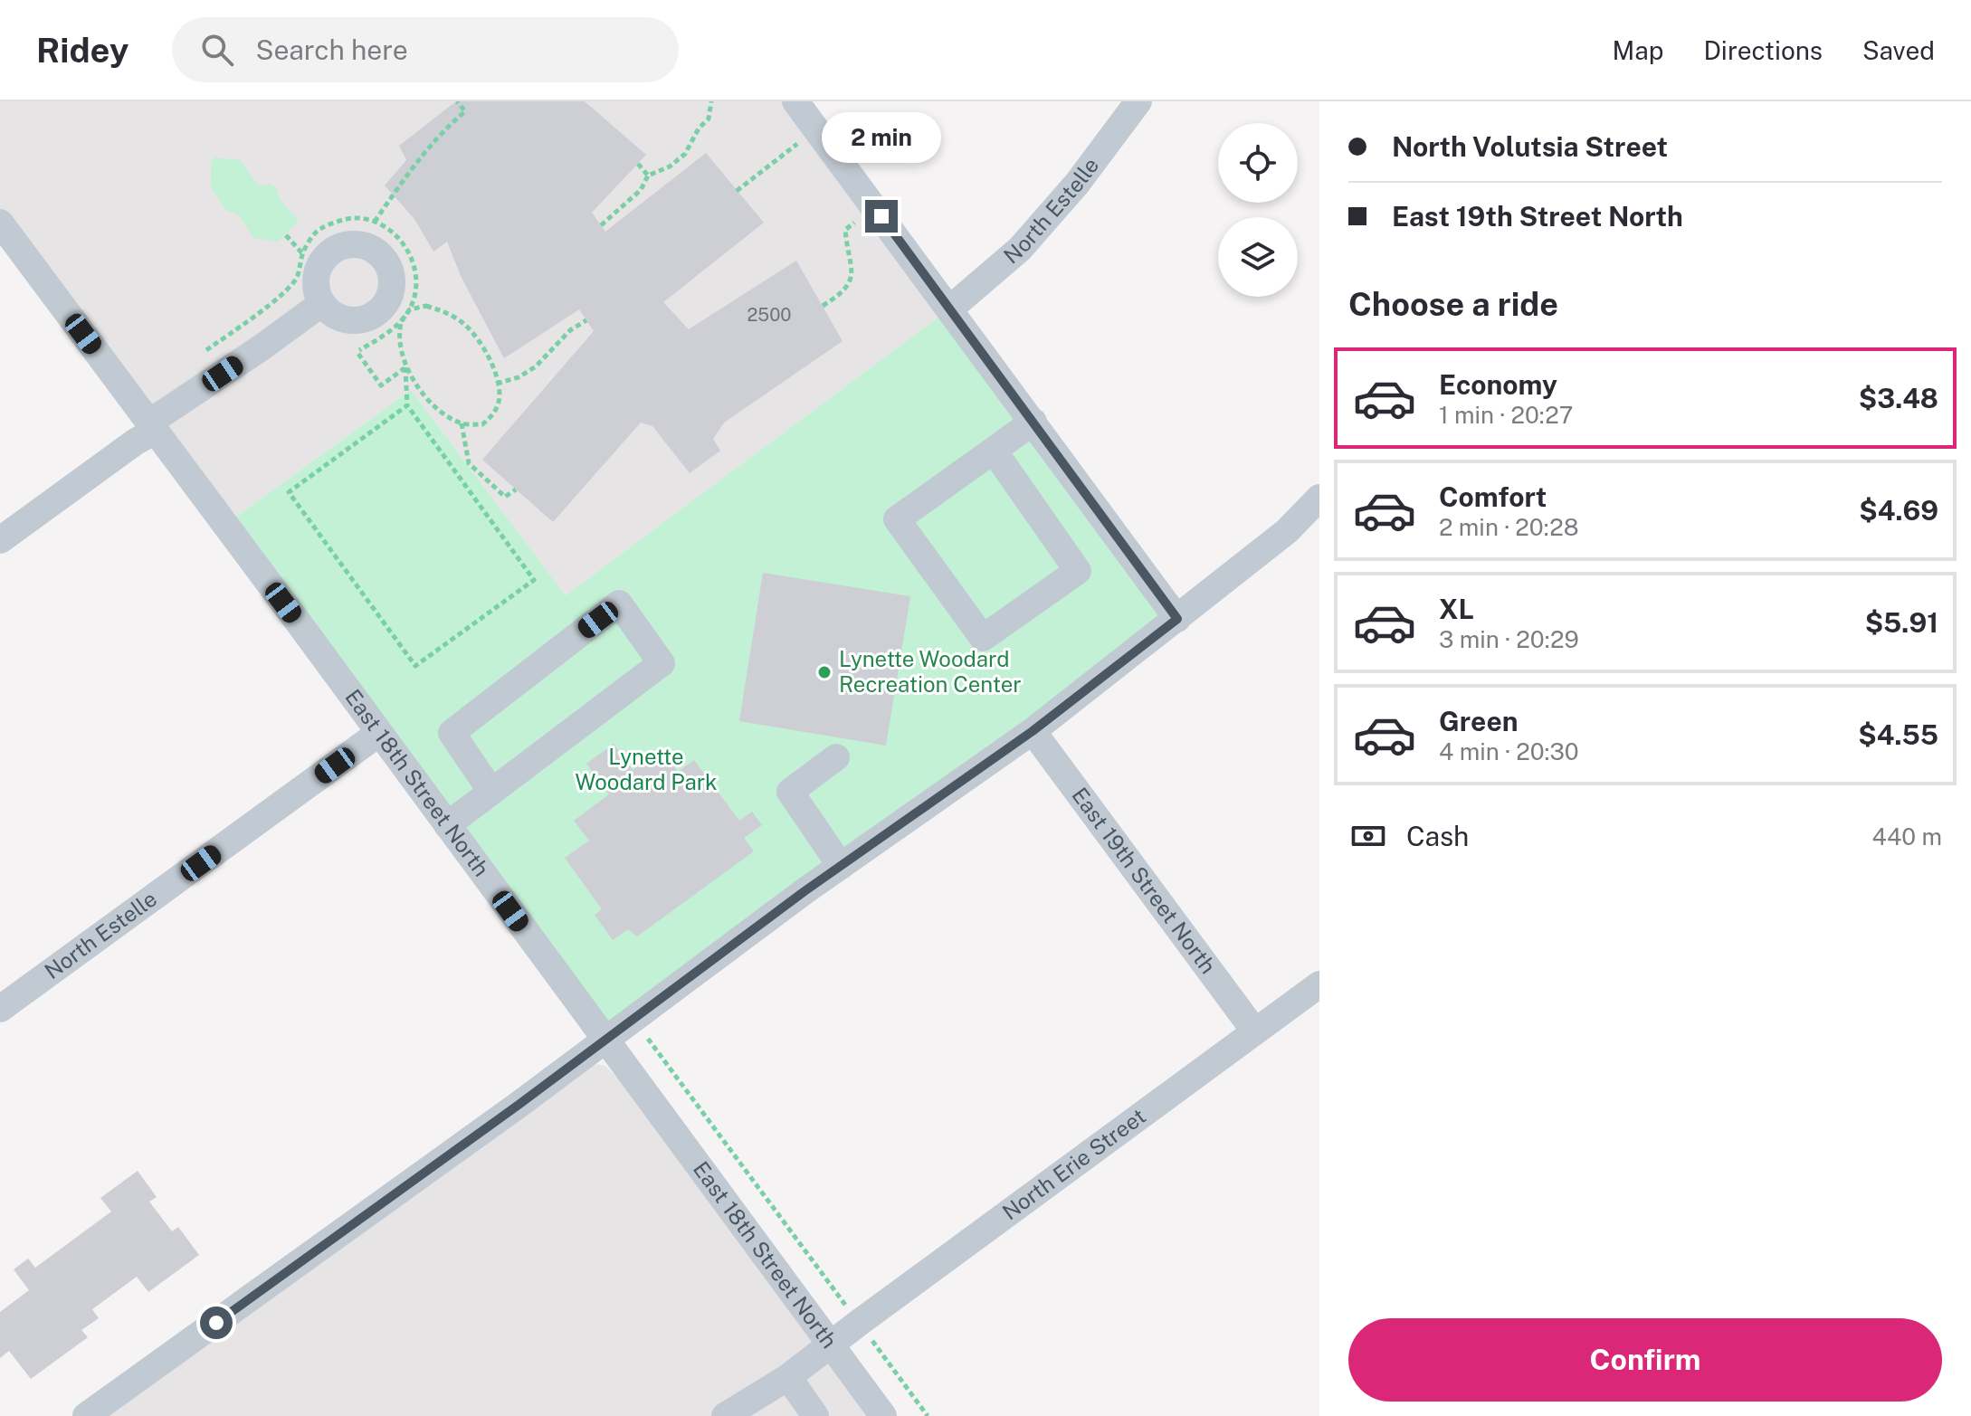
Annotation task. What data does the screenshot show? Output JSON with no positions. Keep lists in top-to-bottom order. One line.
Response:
{"streets":{"street":["North Estelle","East 18th Street North","East 19th Street North","North Erie Street"]},"crossings":[["North Estelle","East 18th Street North"],["East 18th Street North","North Erie Street"],["East 19th Street North","North Erie Street"]],"parks":["Lynette Woodard Park"],"places":["Lynette Woodard Recreation Center"],"house_numbers":["2500"],"page":{"header":"Ridey","search":"Search here","nav":["Map","Directions","Saved"],"banner":["North Volutsia Street","East 19th Street North"],"bubble":"2 min","heading":"Choose a ride","list":[{"name":"Economy","note":"1 min · 20:27","value":"$3.48"},{"name":"Comfort","note":"2 min · 20:28","value":"$4.69"},{"name":"XL","note":"3 min · 20:29","value":"$5.91"},{"name":"Green","note":"4 min · 20:30","value":"$4.55"}],"pay":["Cash","440 m"],"buttons":"Confirm"}}
